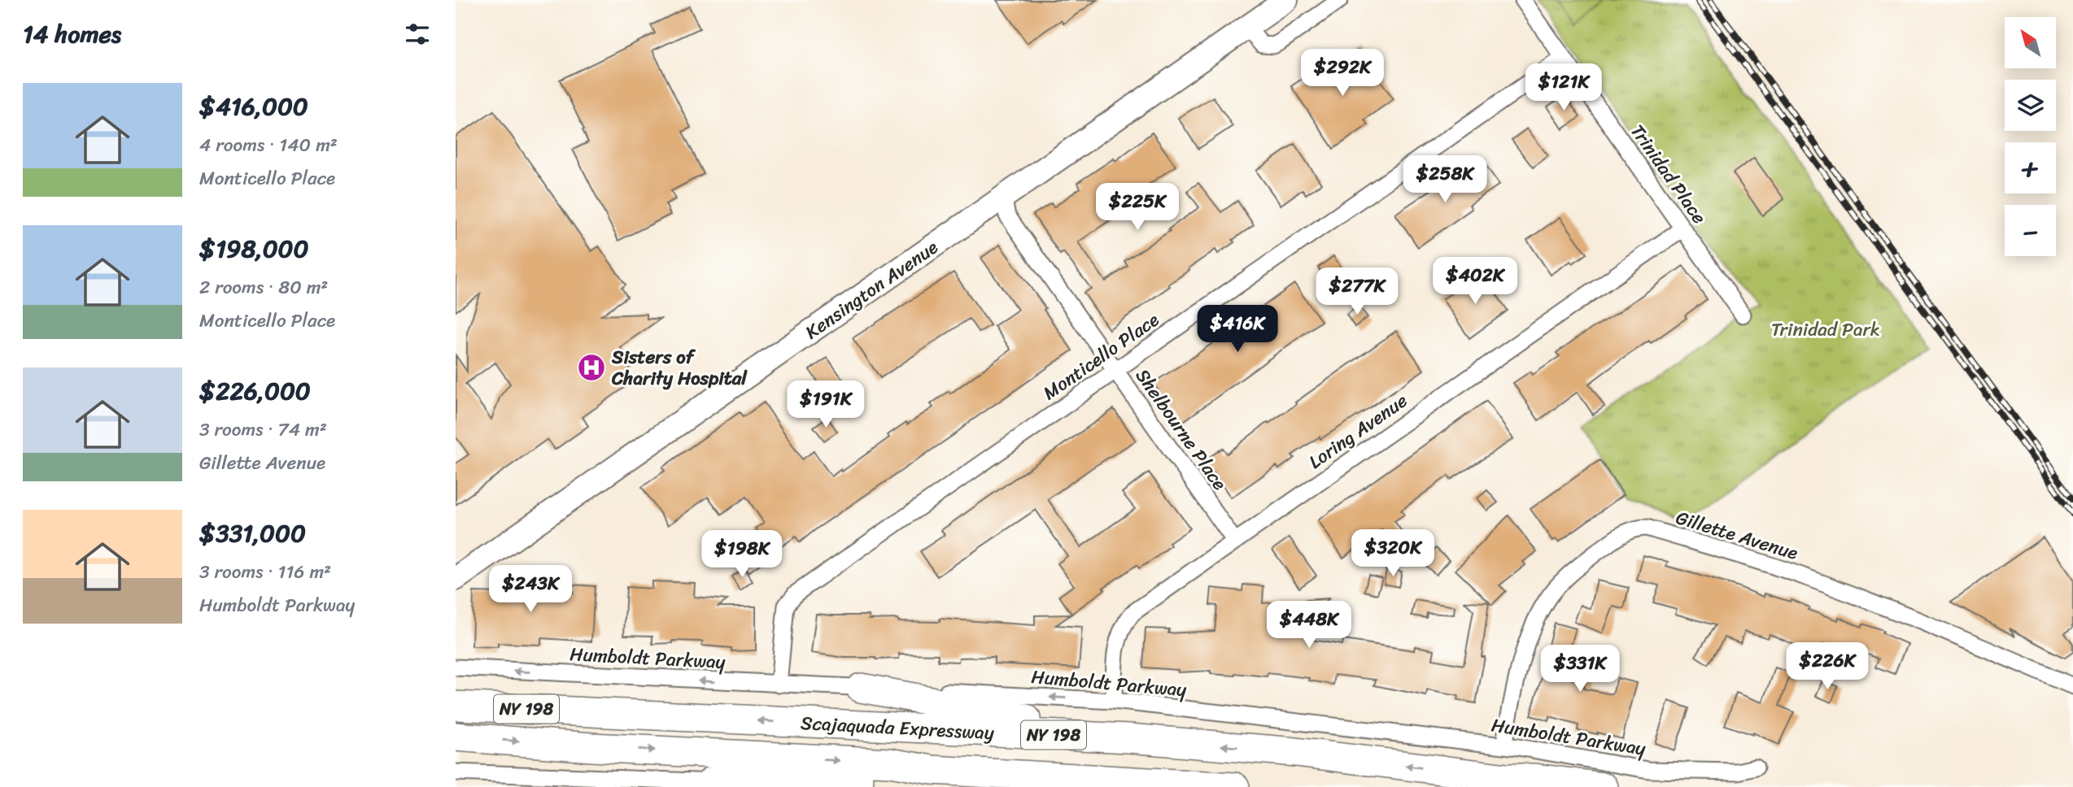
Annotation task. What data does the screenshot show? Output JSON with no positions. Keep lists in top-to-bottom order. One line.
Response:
{"streets":{"highway":["NY 198","Scajaquada Expressway"],"street":["Trinidad Place","Kensington Avenue","Monticello Place","Shelbourne Place","Loring Avenue","Gillette Avenue","Humboldt Parkway"]},"crossings":[["Trinidad Place","Monticello Place"],["Trinidad Place","Loring Avenue"],["Kensington Avenue","Shelbourne Place"],["Monticello Place","Shelbourne Place"],["Monticello Place","Humboldt Parkway"],["Shelbourne Place","Loring Avenue"],["Loring Avenue","Humboldt Parkway"],["Gillette Avenue","Humboldt Parkway"]],"parks":["Trinidad Park"],"places":{"hospital":["Sisters of Charity Hospital"]},"north":"top left","page":{"heading":"14 homes","map_buttons":["+","−"],"price":["$292K","$121K","$258K","$225K","$402K","$277K","$416K","$191K","$320K","$198K","$243K","$448K","$226K","$331K"],"list":[{"name":"$416,000","note":"4 rooms · 140 m² · Monticello Place"},{"name":"$198,000","note":"2 rooms · 80 m² · Monticello Place"},{"name":"$226,000","note":"3 rooms · 74 m² · Gillette Avenue"},{"name":"$331,000","note":"3 rooms · 116 m² · Humboldt Parkway"}]}}
